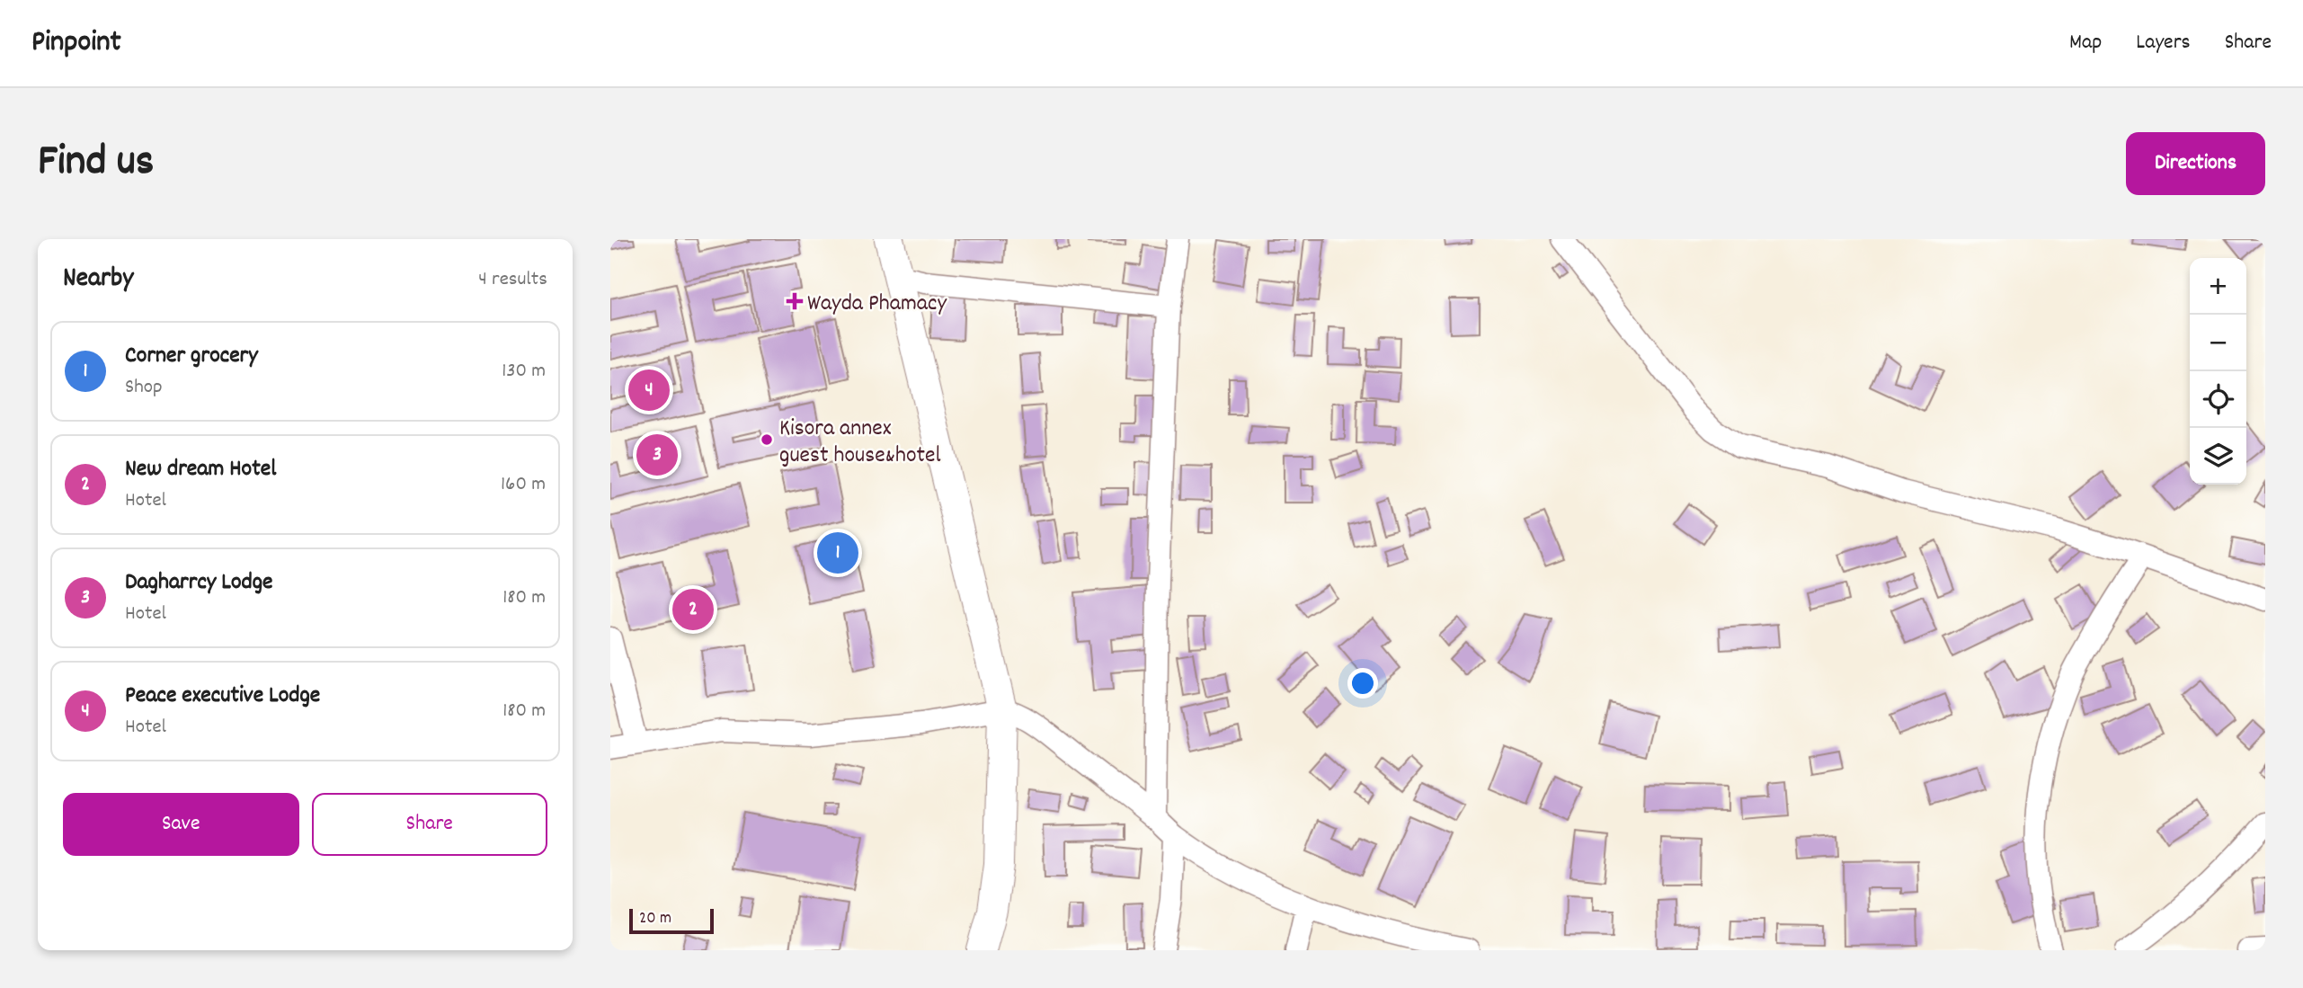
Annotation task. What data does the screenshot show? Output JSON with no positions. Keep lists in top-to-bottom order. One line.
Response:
{"places":{"health":["Wayda Phamacy"],"other":["Kisora annex guest house&hotel"]},"scale_bar":"20 m","page":{"header":"Pinpoint","nav":["Map","Layers","Share"],"title":"Find us","buttons":["Directions",["Save","Share"]],"heading":["Nearby","4 results"],"map_buttons":["+","−"],"list":[{"mark":"1","name":"Corner grocery","note":"Shop","value":"130 m"},{"mark":"2","name":"New dream Hotel","note":"Hotel","value":"160 m"},{"mark":"3","name":"Dagharrcy Lodge","note":"Hotel","value":"180 m"},{"mark":"4","name":"Peace executive Lodge","note":"Hotel","value":"180 m"}],"pins":["4","3","1","2"],"scale":"20 m"}}
